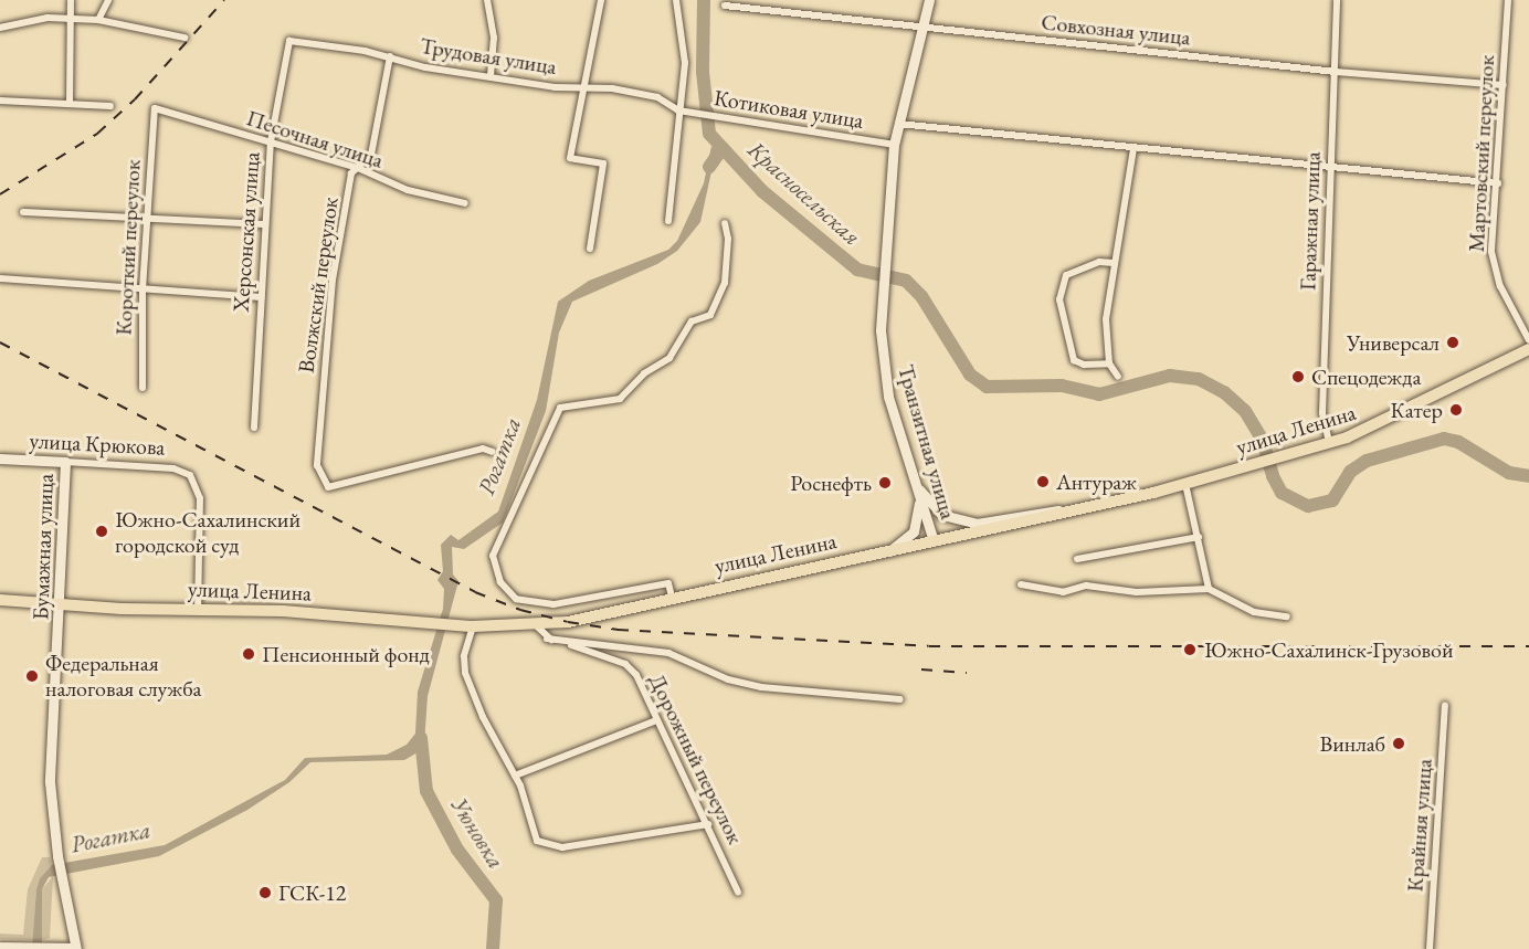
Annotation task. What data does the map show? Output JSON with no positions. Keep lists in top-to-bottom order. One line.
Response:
{"streets":{"main road":["улица Ленина","Транзитная улица","улица Крюкова","Бумажная улица"],"street":["Совхозная улица","Трудовая улица","Котиковая улица","Песочная улица","Мартовский переулок","Гаражная улица","Херсонская улица","Короткий переулок","Волжский переулок","Дорожный переулок","Крайняя улица"]},"crossings":[["Совхозная улица","Мартовский переулок"],["Совхозная улица","Гаражная улица"],["Совхозная улица","Транзитная улица"],["Трудовая улица","Котиковая улица"],["Трудовая улица","Херсонская улица"],["Трудовая улица","Волжский переулок"],["Котиковая улица","Транзитная улица"],["Песочная улица","Херсонская улица"],["Песочная улица","Короткий переулок"],["Песочная улица","Волжский переулок"],["Гаражная улица","улица Ленина"],["улица Ленина","Транзитная улица"],["улица Ленина","улица Крюкова"],["улица Ленина","Бумажная улица"],["улица Крюкова","Бумажная улица"]],"water":["Красносельская","Рогатка","Уюновка"],"places":["Универсал","Спецодежда","Катер","Антураж","Роснефть","Южно-Сахалинский городской суд","Южно-Сахалинск-Грузовой","Пенсионный фонд","Федеральная налоговая служба","Винлаб","ГСК-12"]}
